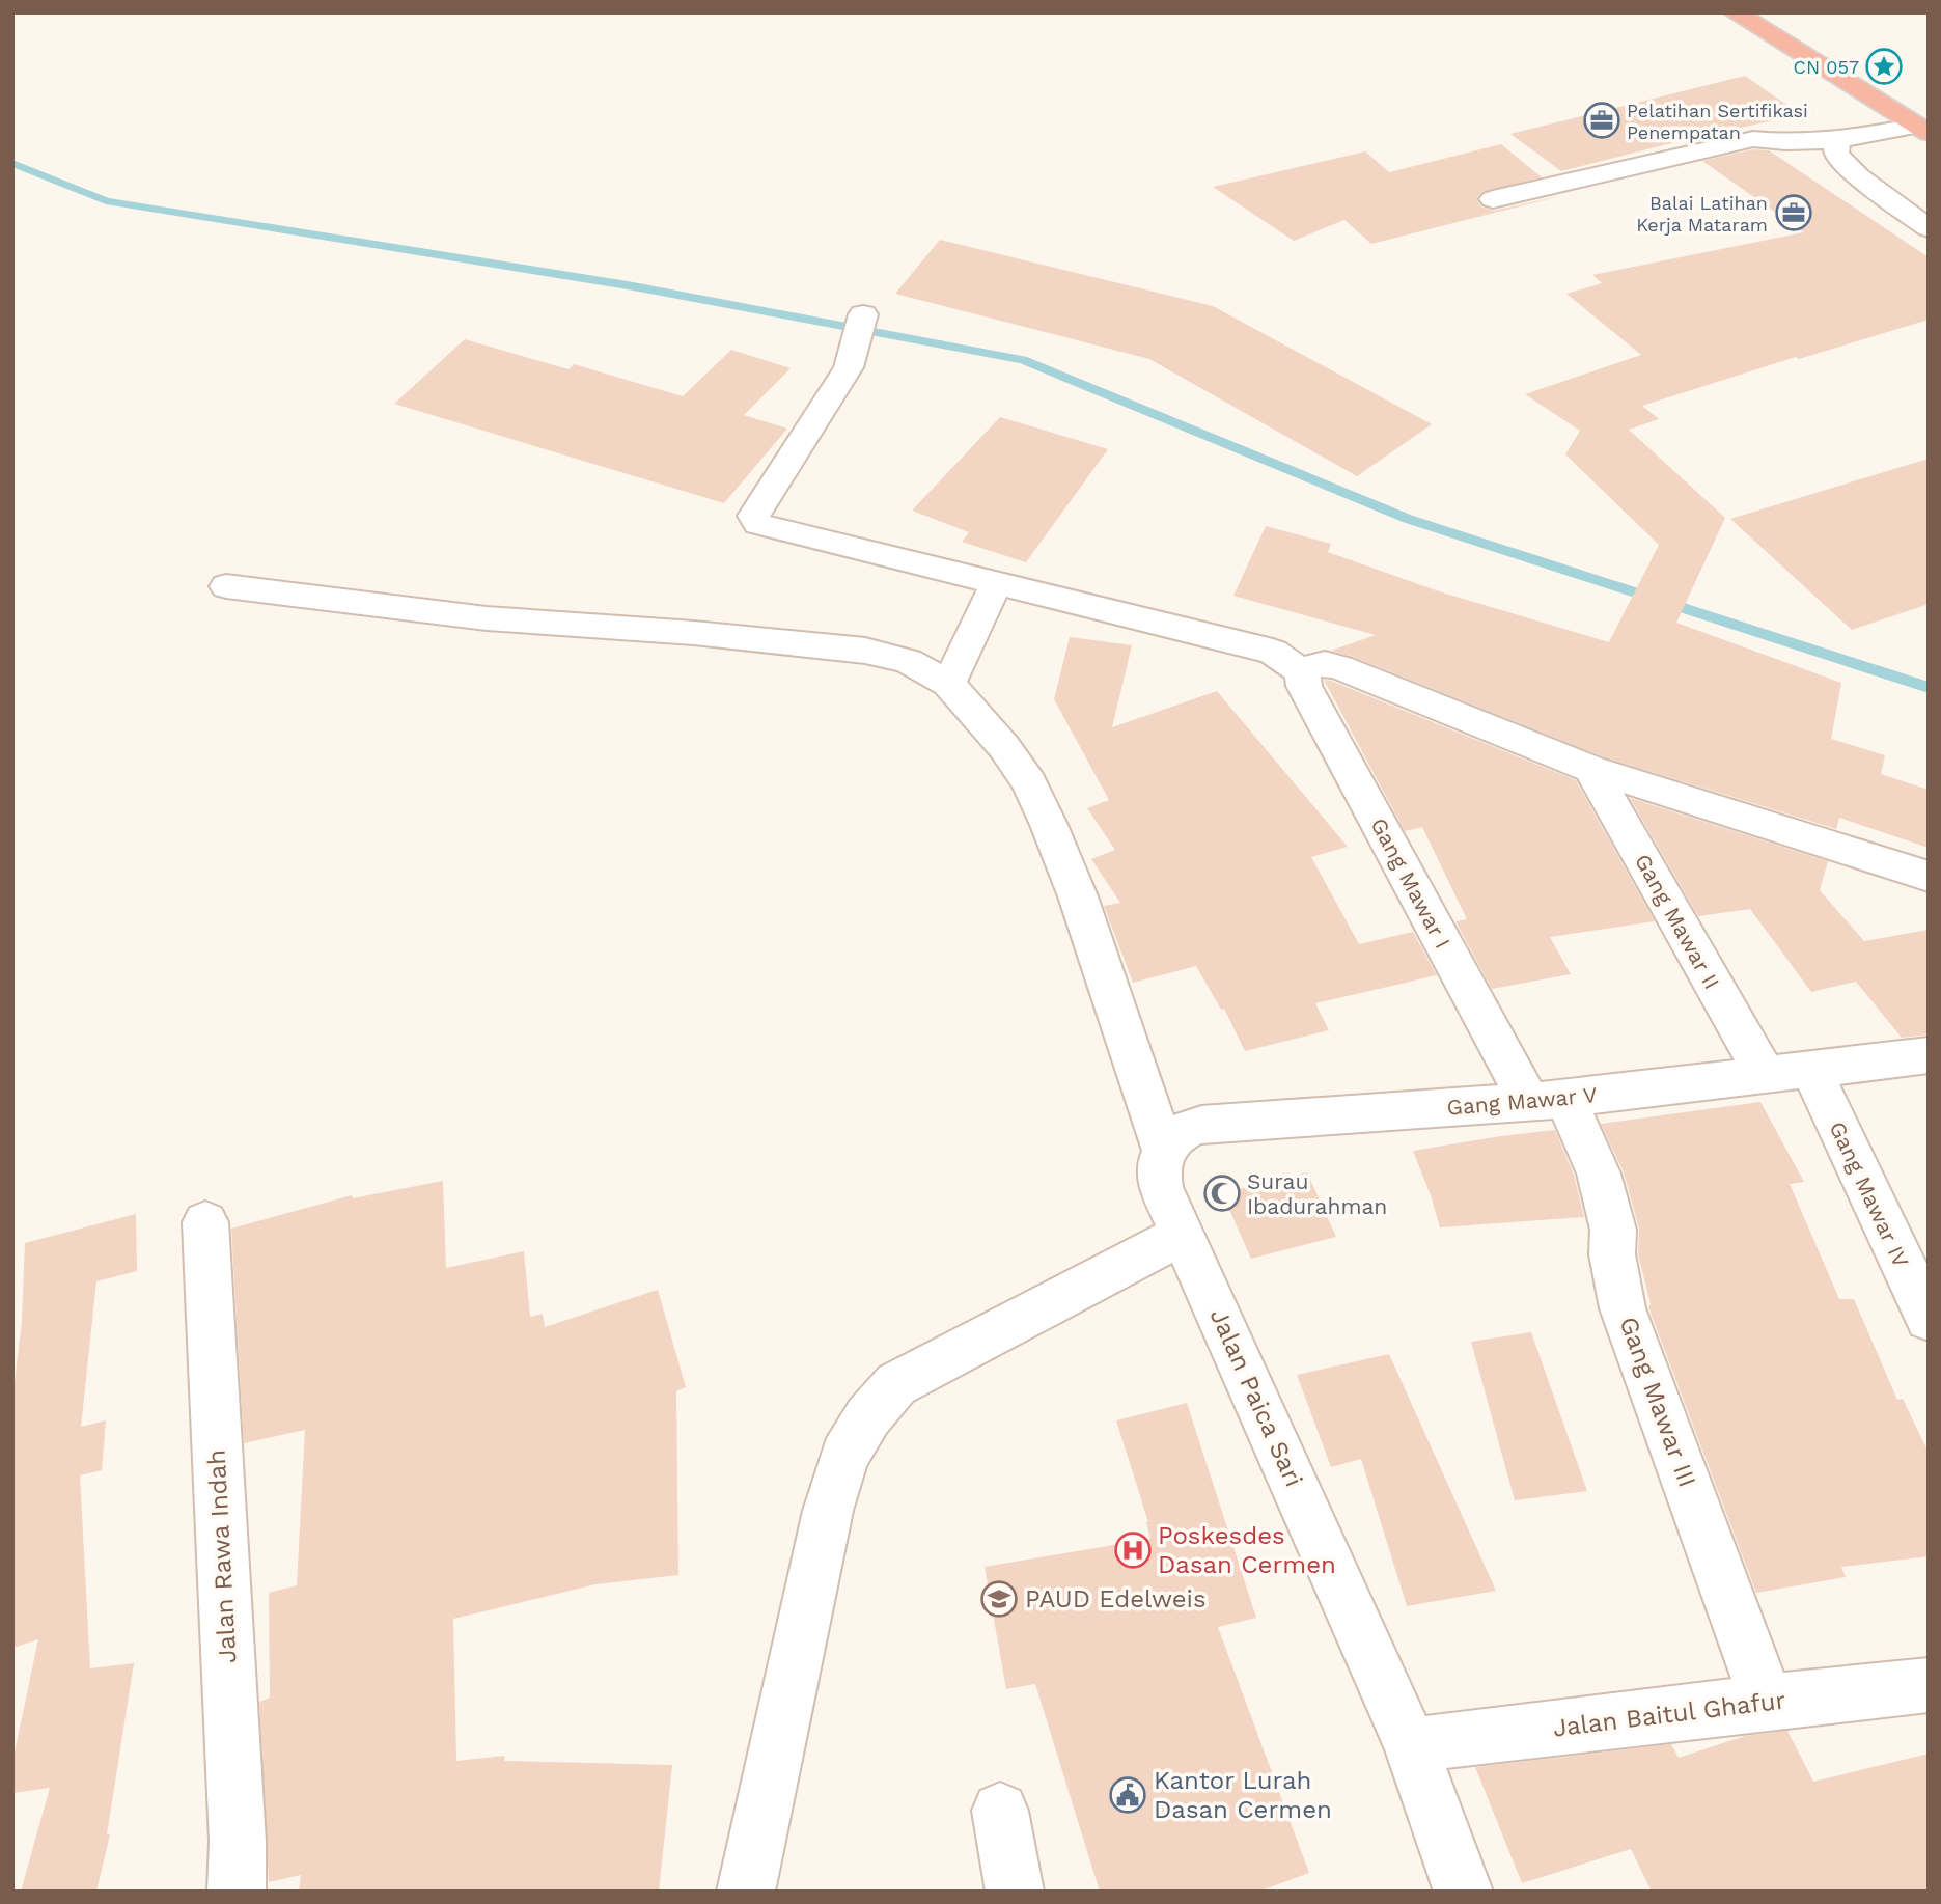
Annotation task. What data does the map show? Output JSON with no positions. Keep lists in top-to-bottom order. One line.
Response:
{"streets":{"street":["Gang Mawar I","Gang Mawar II","Gang Mawar V","Gang Mawar IV","Jalan Paica Sari","Gang Mawar III","Jalan Rawa Indah","Jalan Baitul Ghafur"]},"crossings":[["Gang Mawar I","Gang Mawar V"],["Gang Mawar I","Gang Mawar III"],["Gang Mawar II","Gang Mawar V"],["Gang Mawar V","Gang Mawar IV"],["Gang Mawar V","Jalan Paica Sari"],["Gang Mawar V","Gang Mawar III"],["Jalan Paica Sari","Jalan Baitul Ghafur"],["Gang Mawar III","Jalan Baitul Ghafur"]],"places":{"place":["CN 057"],"office":["Pelatihan Sertifikasi Penempatan","Balai Latihan Kerja Mataram"],"mosque":["Surau Ibadurahman"],"hospital":["Poskesdes Dasan Cermen"],"school or university":["PAUD Edelweis"],"public building":["Kantor Lurah Dasan Cermen"]}}
